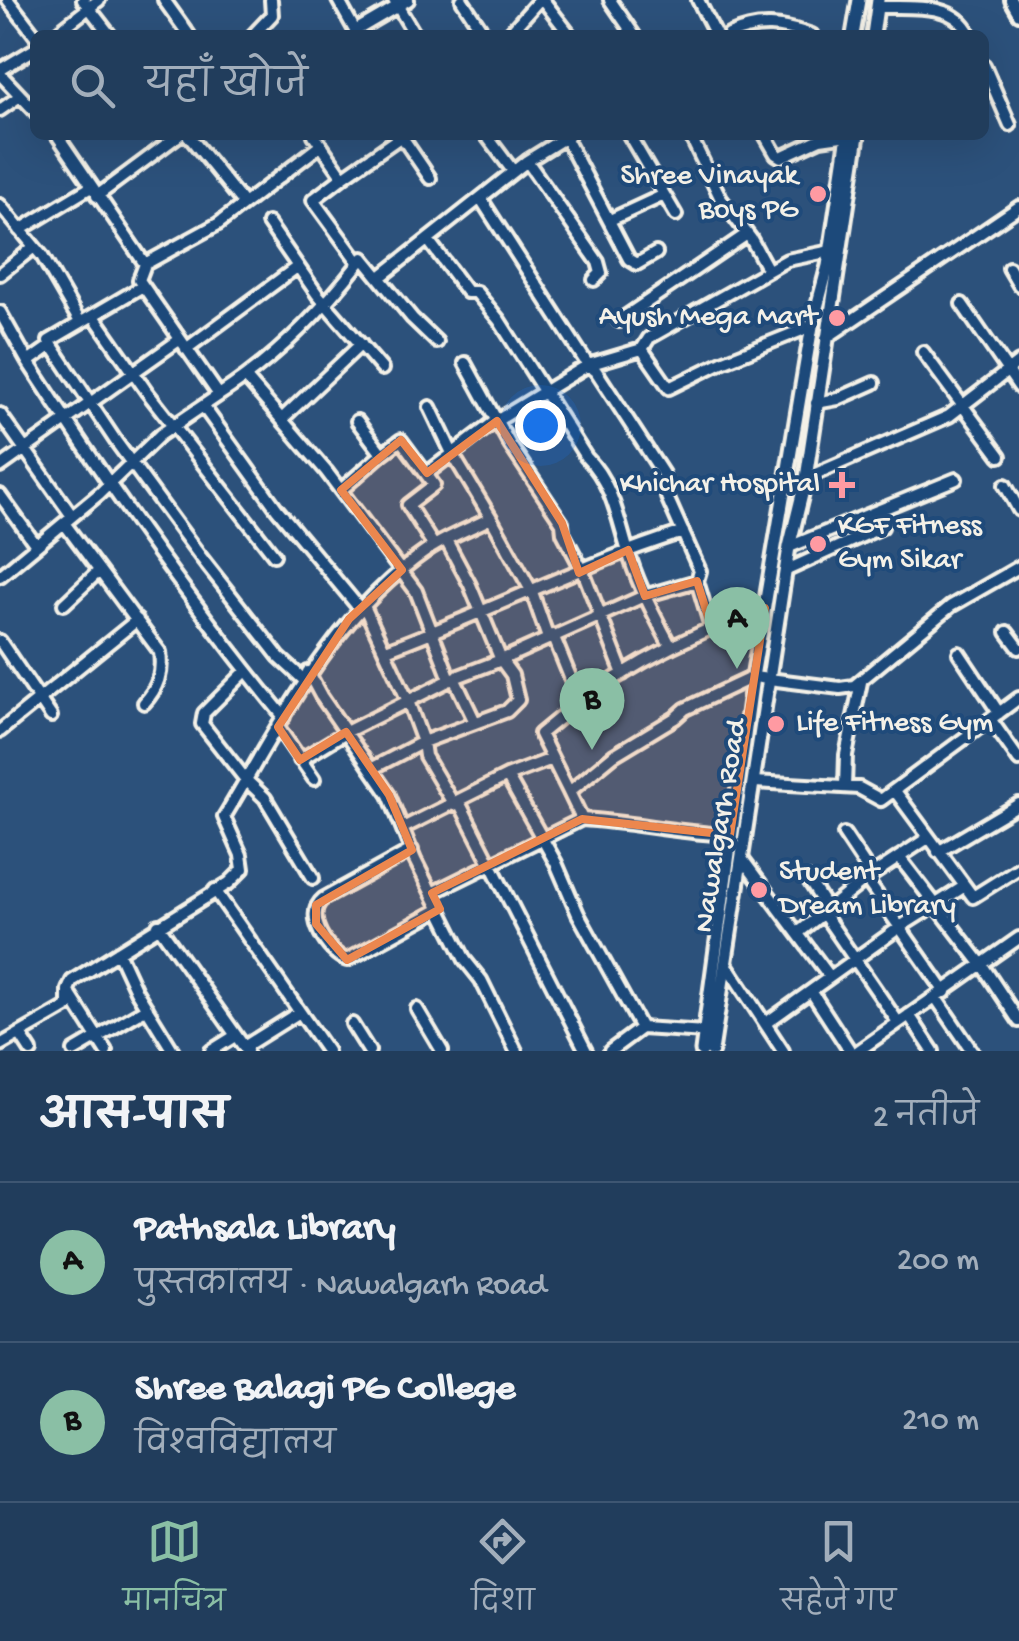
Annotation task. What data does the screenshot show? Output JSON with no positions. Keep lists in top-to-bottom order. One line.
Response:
{"streets":{"street":["Nawalgarh Road"]},"places":{"other":["Shree Vinayak Boys PG","Ayush Mega Mart","KGF Fitness Gym Sikar","Life Fitness Gym","Student Dream Library"],"health":["Khichar Hospital"]},"page":{"search":"यहाँ खोजें","pins":["A","B"],"heading":["आस-पास","2 नतीजे"],"list":[{"mark":"A","name":"Pathsala Library","note":"पुस्तकालय · Nawalgarh Road","value":"200 m"},{"mark":"B","name":"Shree Balagi PG College","note":"विश्वविद्यालय","value":"210 m"}],"nav":["मानचित्र","दिशा","सहेजे गए"]}}
